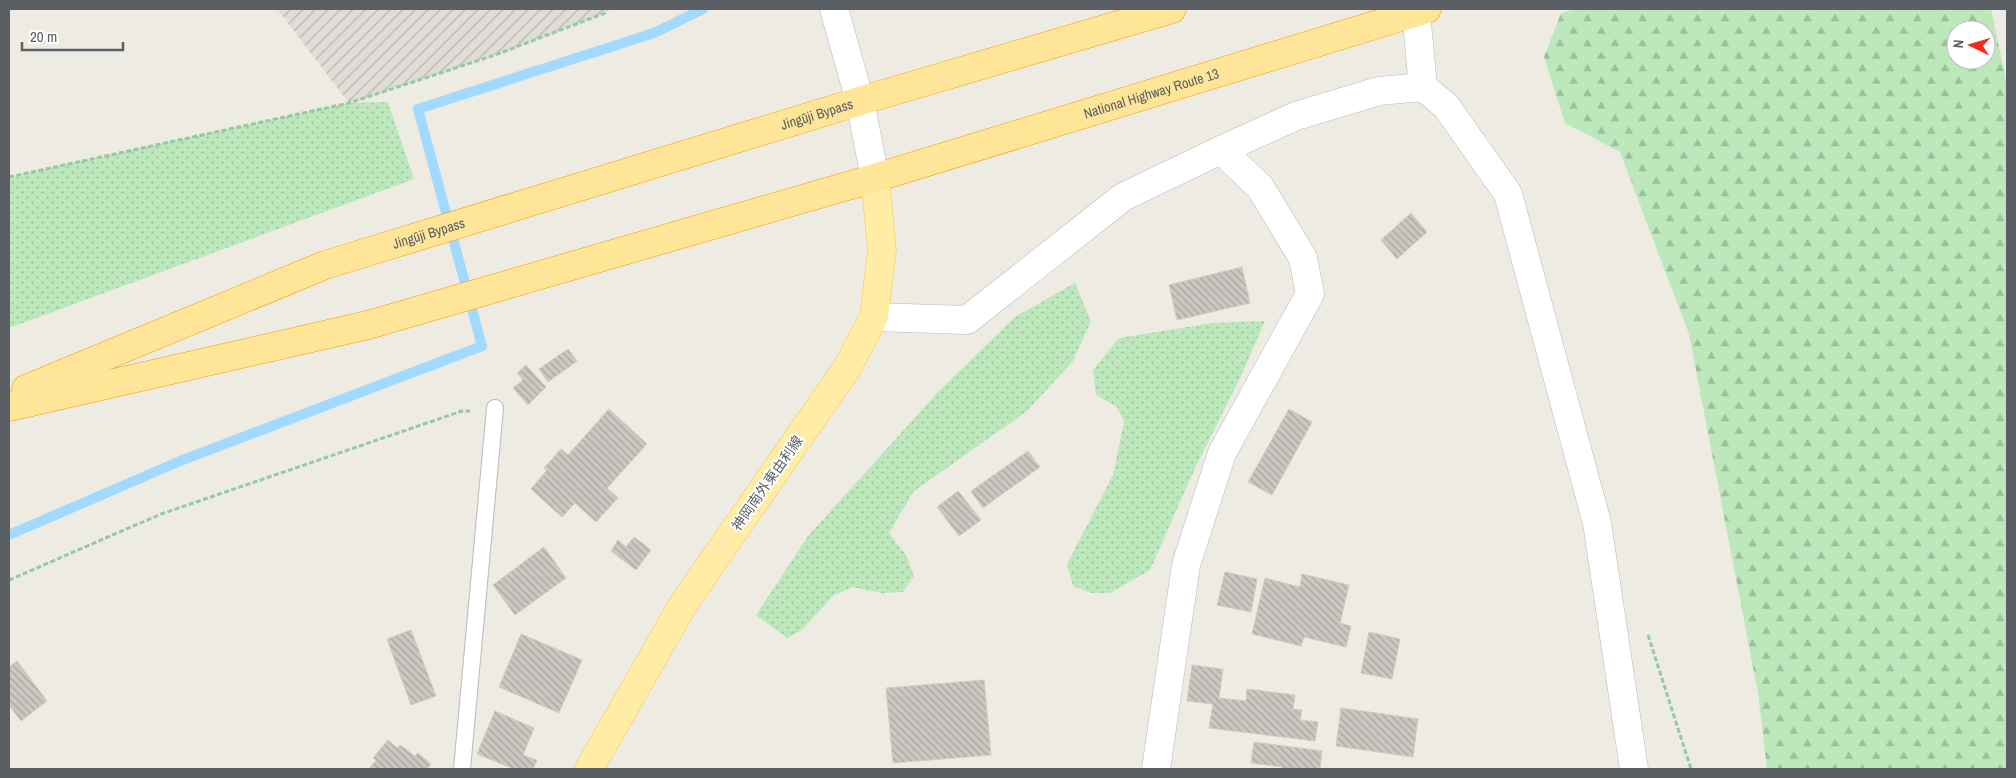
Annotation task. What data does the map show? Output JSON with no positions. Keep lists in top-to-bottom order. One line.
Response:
{"streets":{"highway":["National Highway Route 13","Jingūji Bypass"],"main road":["神岡南外東由利線"]},"crossings":[["National Highway Route 13","神岡南外東由利線"]],"scale_bar":"20 m","north":"left"}
